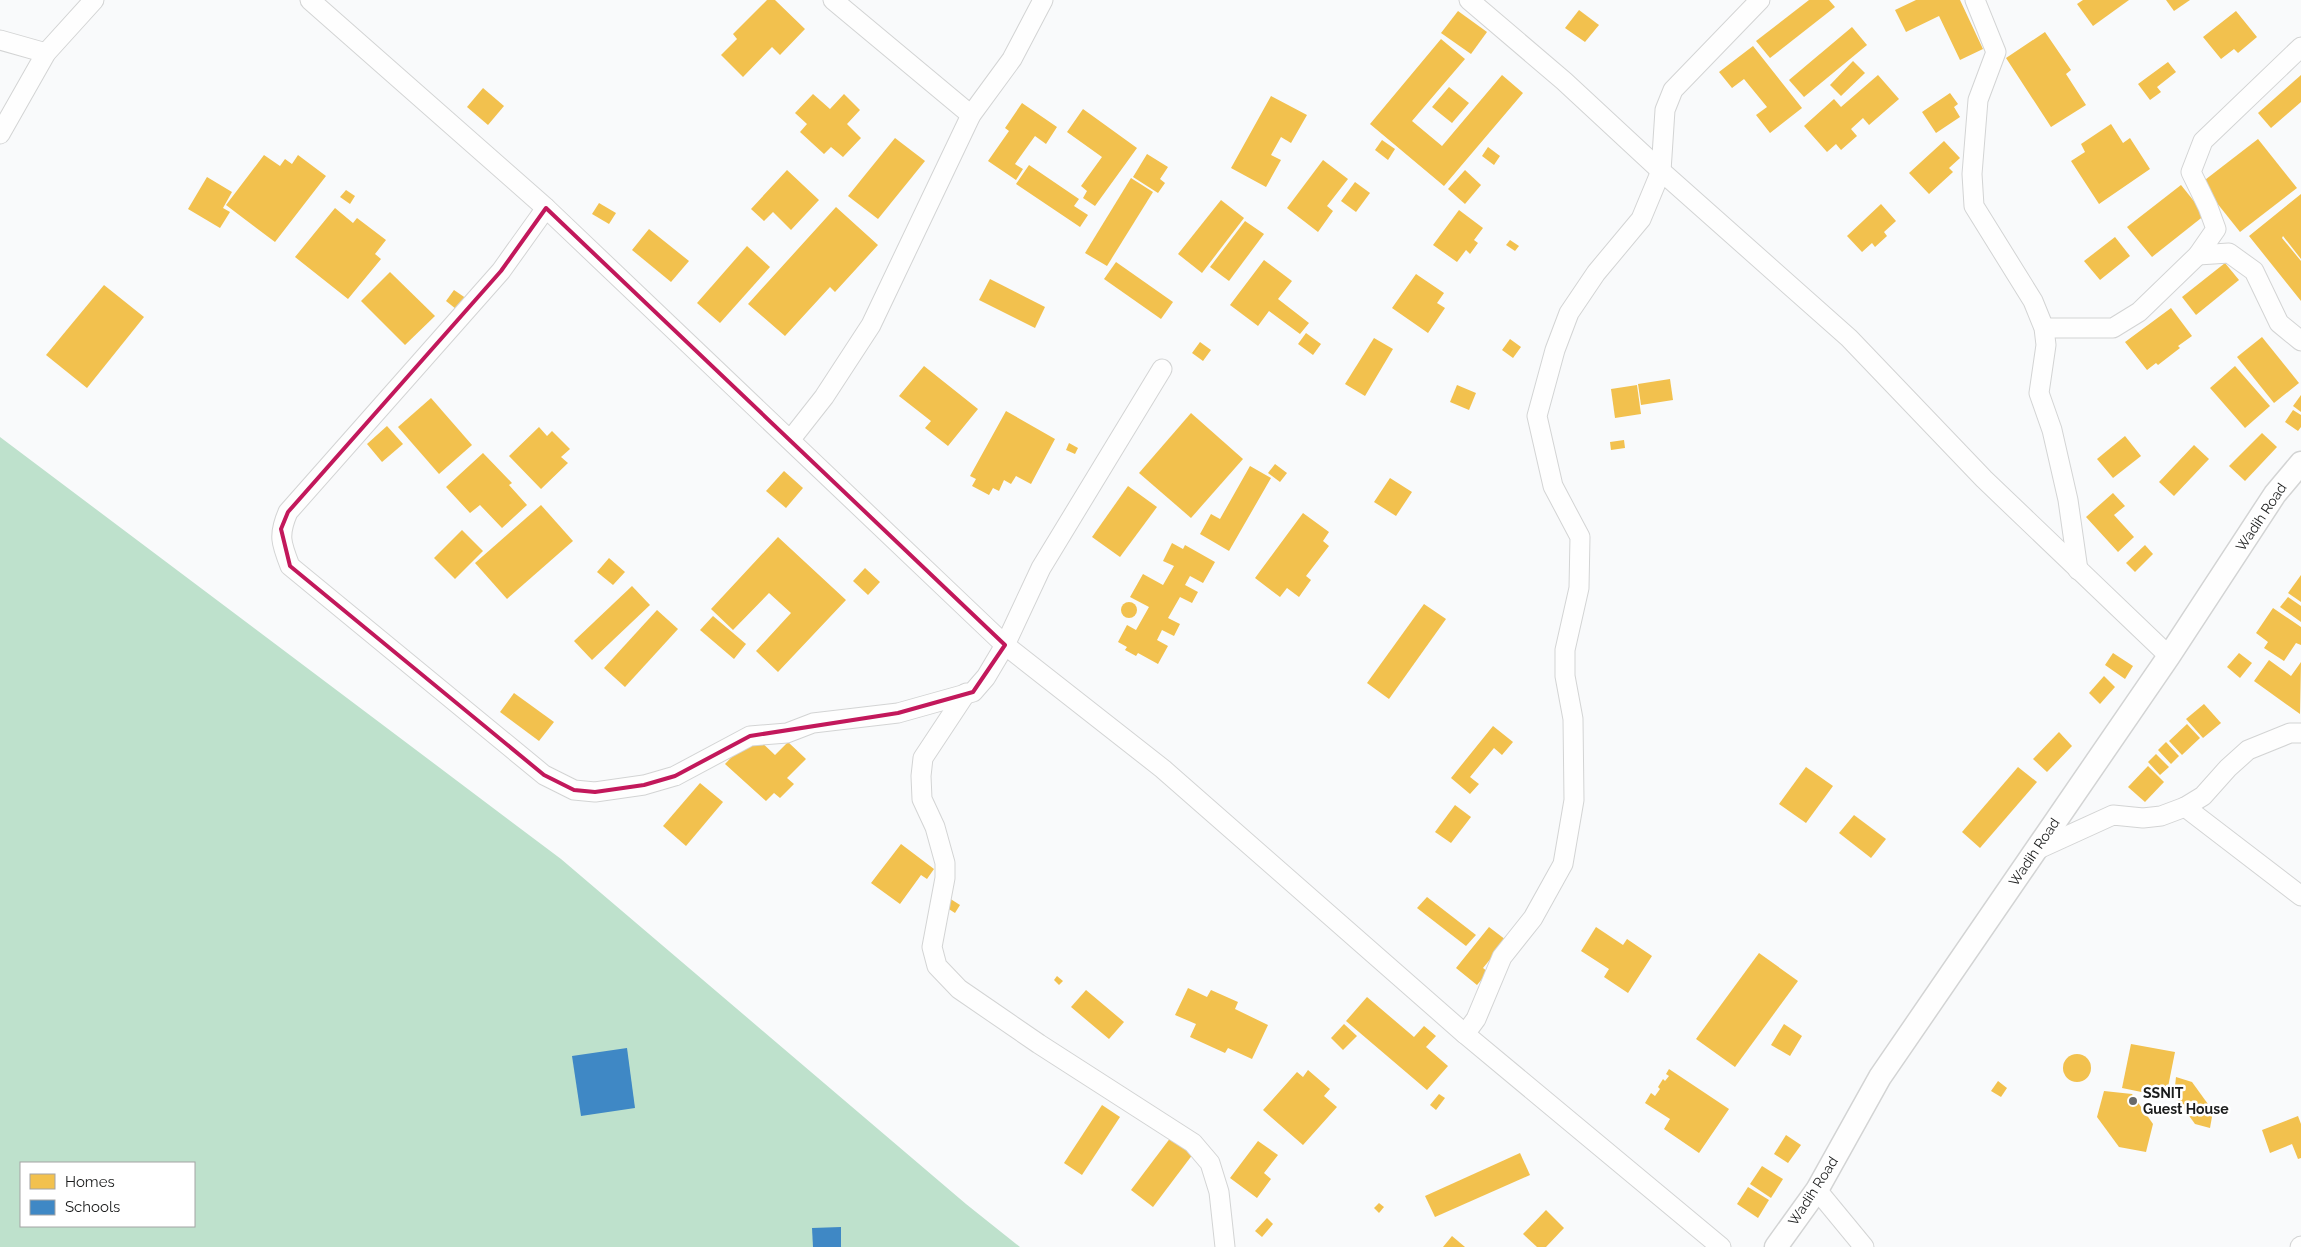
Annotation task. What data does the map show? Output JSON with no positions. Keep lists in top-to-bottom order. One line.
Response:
{"streets":{"street":["Wadih Road"]},"places":["SSNIT Guest House"],"legend":["Homes","Schools"]}
